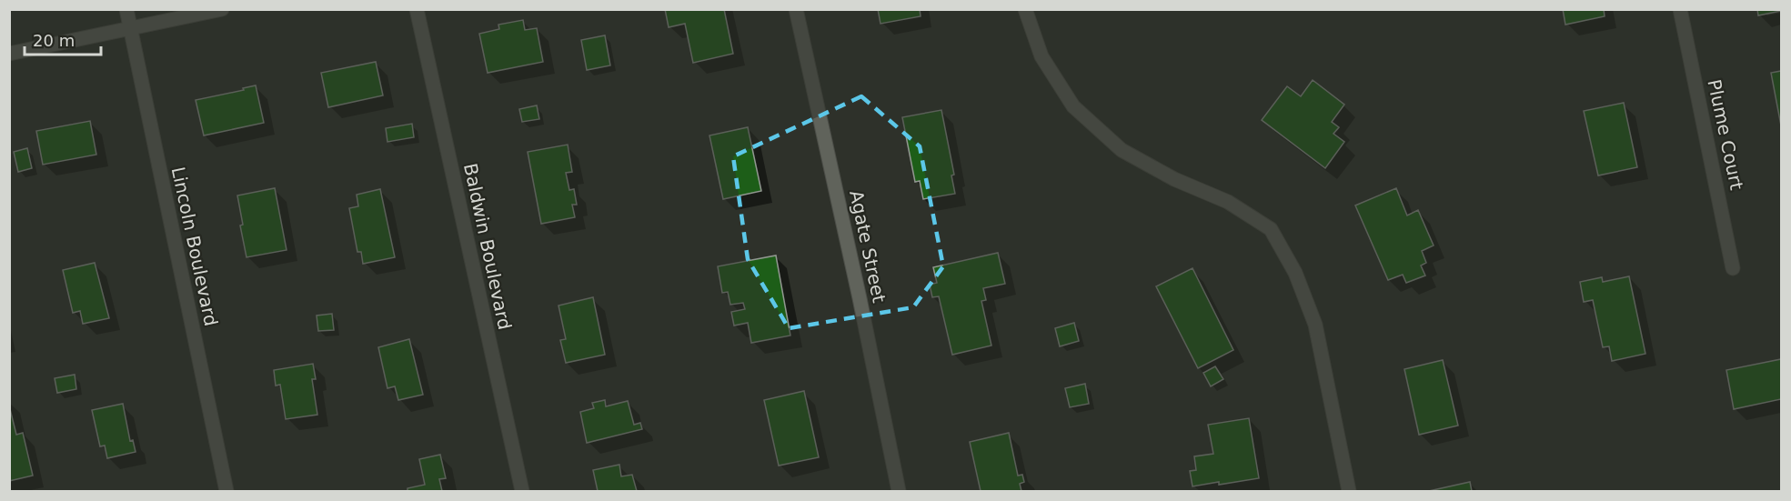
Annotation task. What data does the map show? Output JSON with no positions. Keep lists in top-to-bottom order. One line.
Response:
{"streets":{"street":["Plume Court","Lincoln Boulevard","Baldwin Boulevard","Agate Street"]},"scale_bar":"20 m"}
